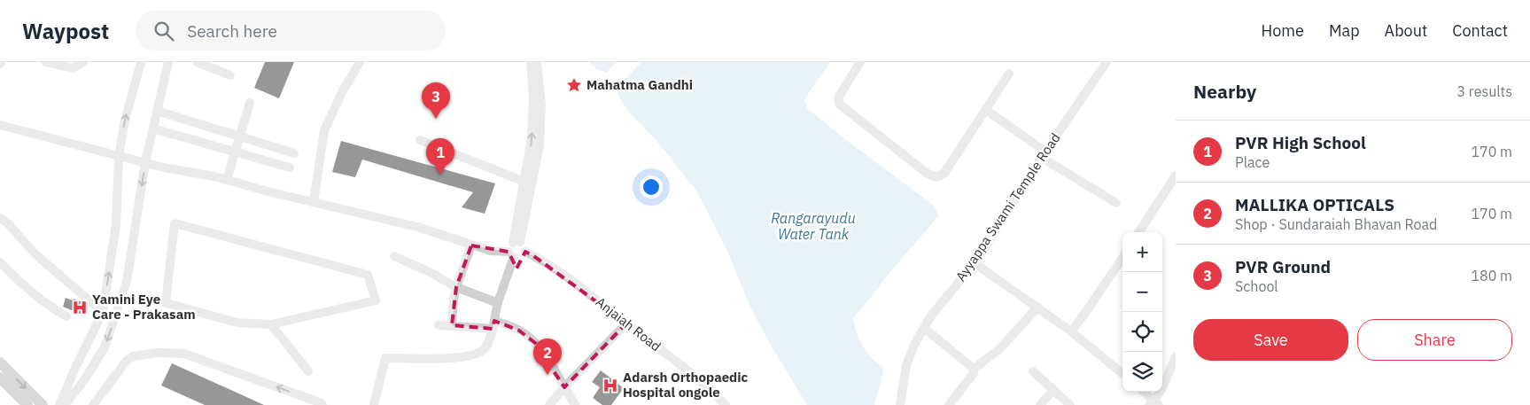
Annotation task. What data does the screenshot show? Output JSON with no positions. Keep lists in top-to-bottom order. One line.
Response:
{"streets":{"street":["Ayyappa Swami Temple Road","Anjaiah Road"]},"water":["Rangarayudu Water Tank"],"places":{"place":["Mahatma Gandhi"],"hospital":["Yamini Eye Care - Prakasam","Adarsh Orthopaedic Hospital ongole"]},"page":{"header":"Waypost","search":"Search here","nav":["Home","Map","About","Contact"],"heading":["Nearby","3 results"],"pins":["3","1","2"],"list":[{"mark":"1","name":"PVR High School","note":"Place","value":"170 m"},{"mark":"2","name":"MALLIKA OPTICALS","note":"Shop · Sundaraiah Bhavan Road","value":"170 m"},{"mark":"3","name":"PVR Ground","note":"School","value":"180 m"}],"map_buttons":["+","−"],"buttons":["Save","Share"]}}
